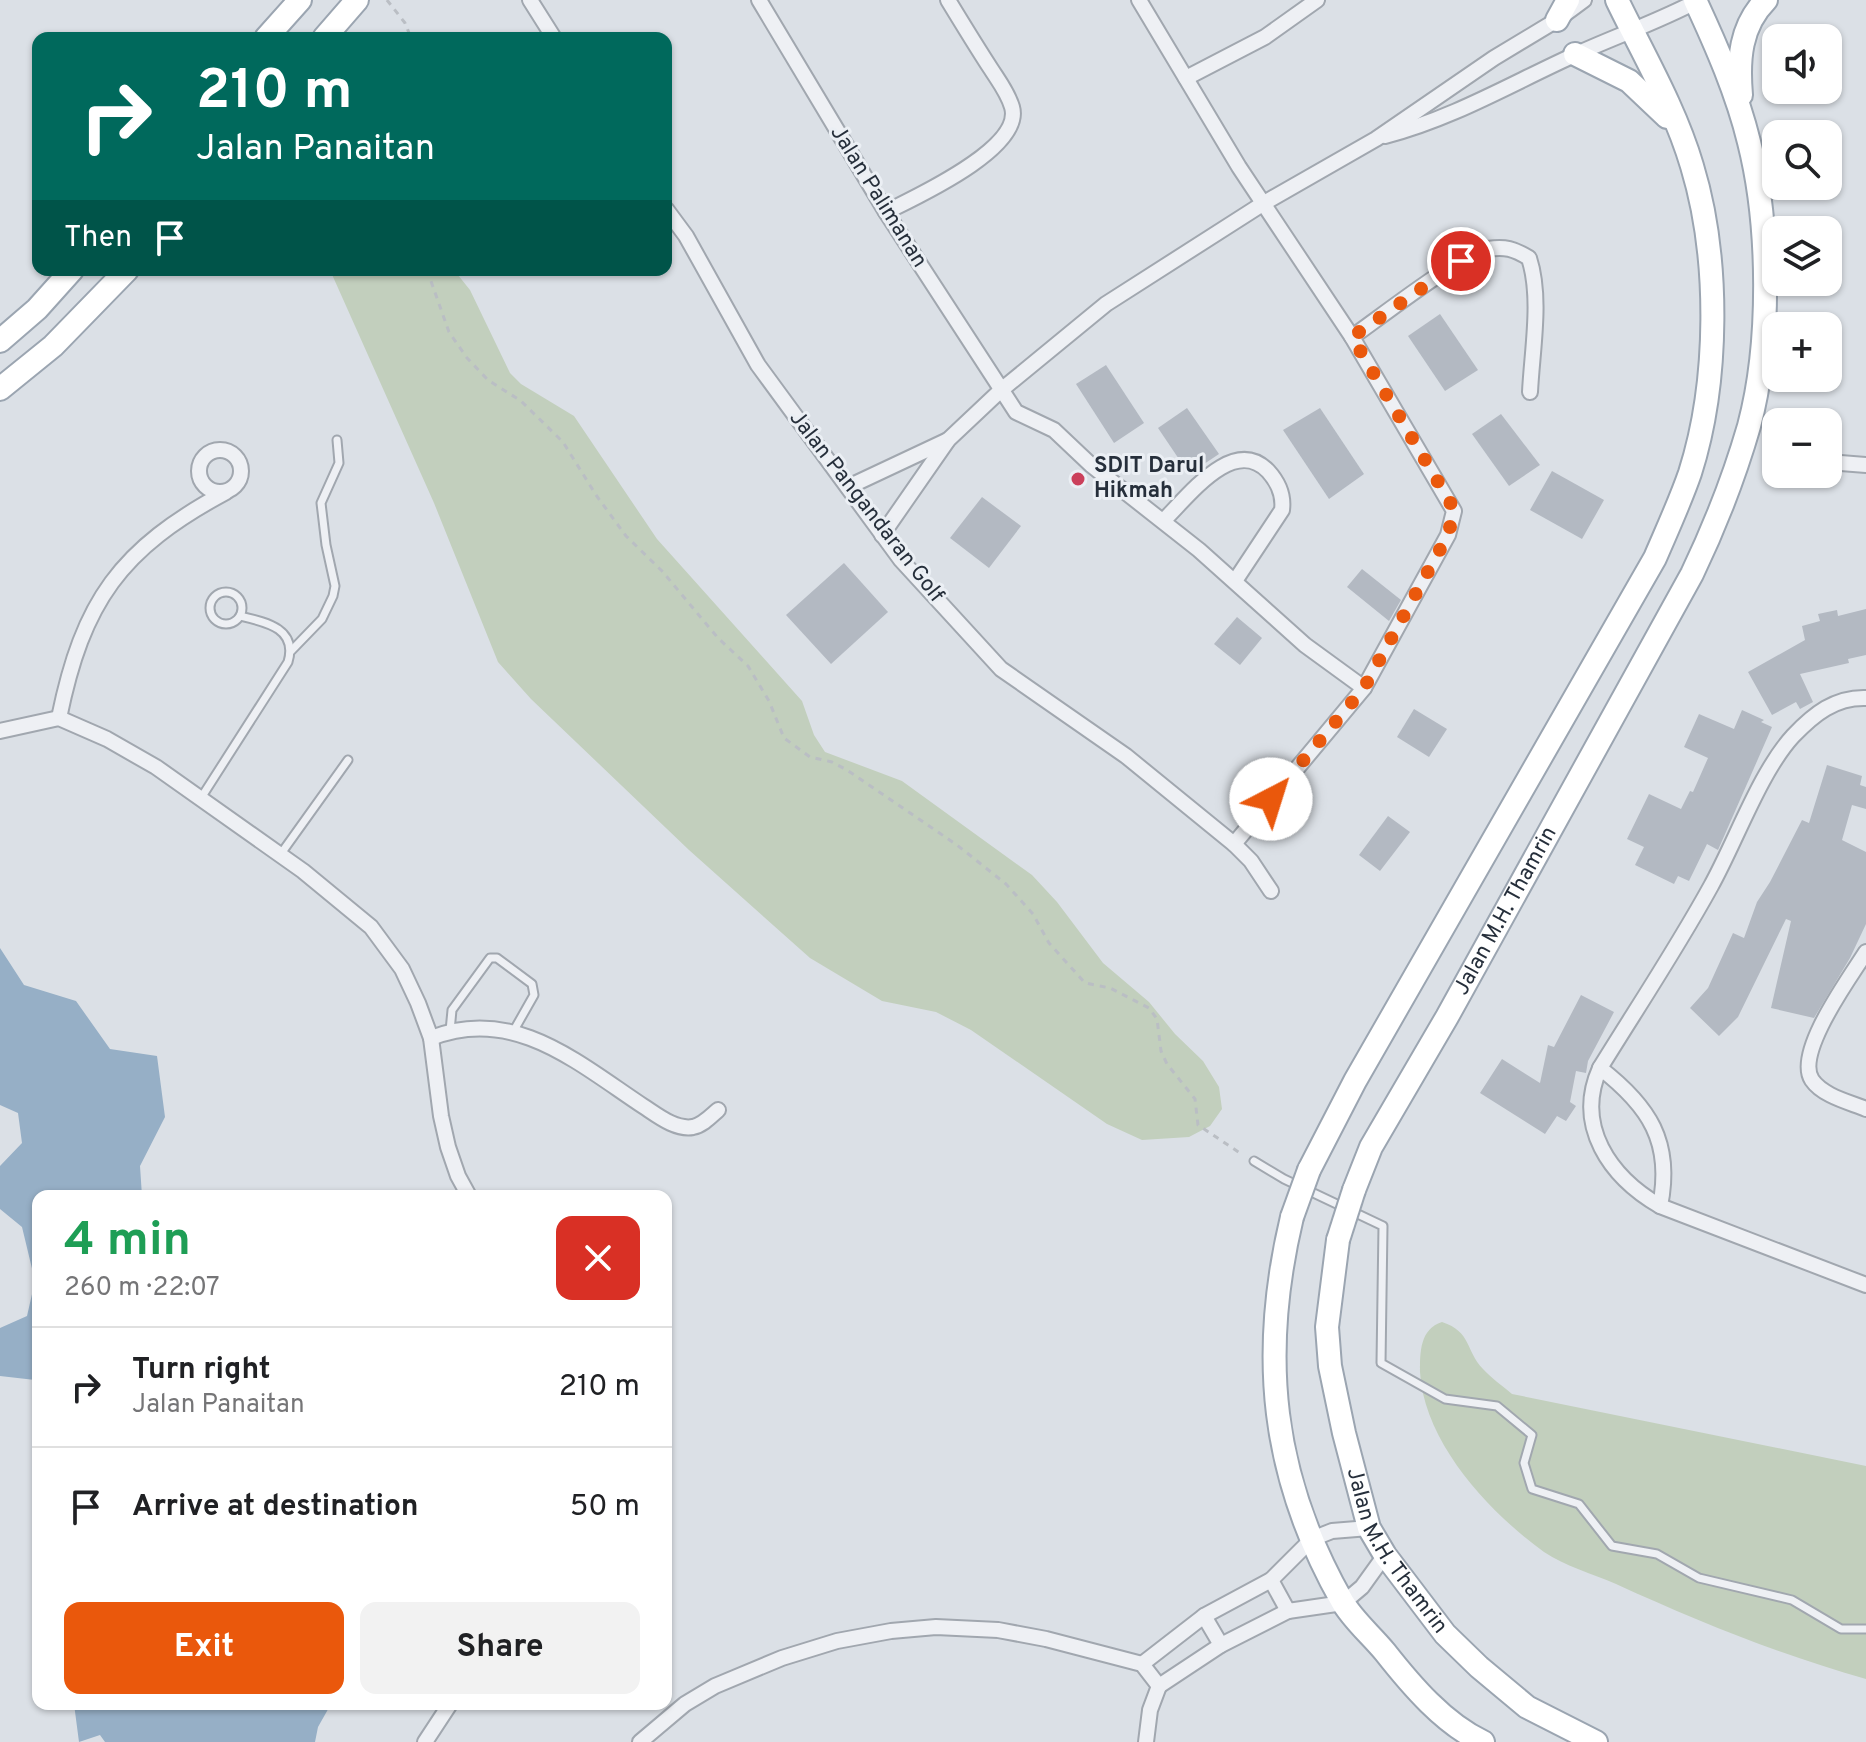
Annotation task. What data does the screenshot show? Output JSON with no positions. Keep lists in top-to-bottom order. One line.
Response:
{"streets":{"main road":["Jalan M.H. Thamrin"],"street":["Jalan Palimanan","Jalan Pangandaran Golf"]},"places":["SDIT Darul Hikmah"],"page":{"map_buttons":["+","−"],"turn":["210 m","Jalan Panaitan"],"then":"Then","heading":["4 min","260 m · 22:07"],"list":[{"name":"Turn right","note":"Jalan Panaitan","value":"210 m"},{"name":"Arrive at destination","value":"50 m"}],"buttons":["Exit","Share"]}}
